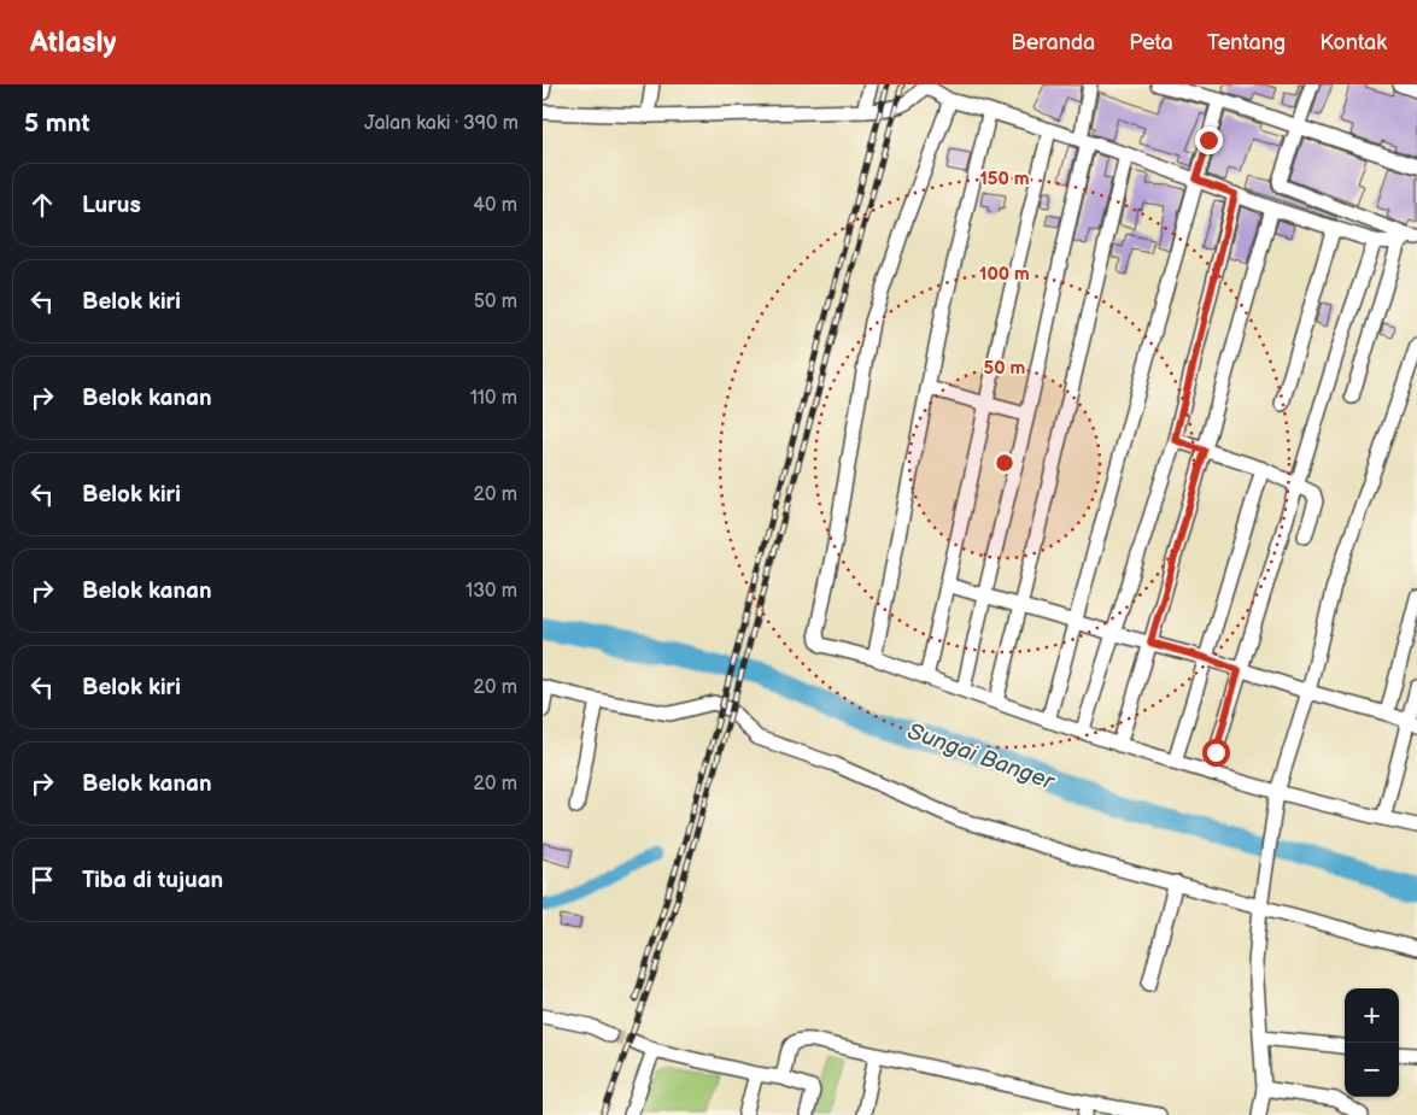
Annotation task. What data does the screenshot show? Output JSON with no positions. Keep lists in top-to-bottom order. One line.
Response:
{"water":["Sungai Banger"],"page":{"header":"Atlasly","nav":["Beranda","Peta","Tentang","Kontak"],"heading":["5 mnt","Jalan kaki · 390 m"],"list":[["Lurus","40 m"],["Belok kiri","50 m"],["Belok kanan","110 m"],["Belok kiri","20 m"],["Belok kanan","130 m"],["Belok kiri","20 m"],["Belok kanan","20 m"],"Tiba di tujuan"],"map_buttons":["+","−"]},"rings":["150 m","100 m","50 m"]}
